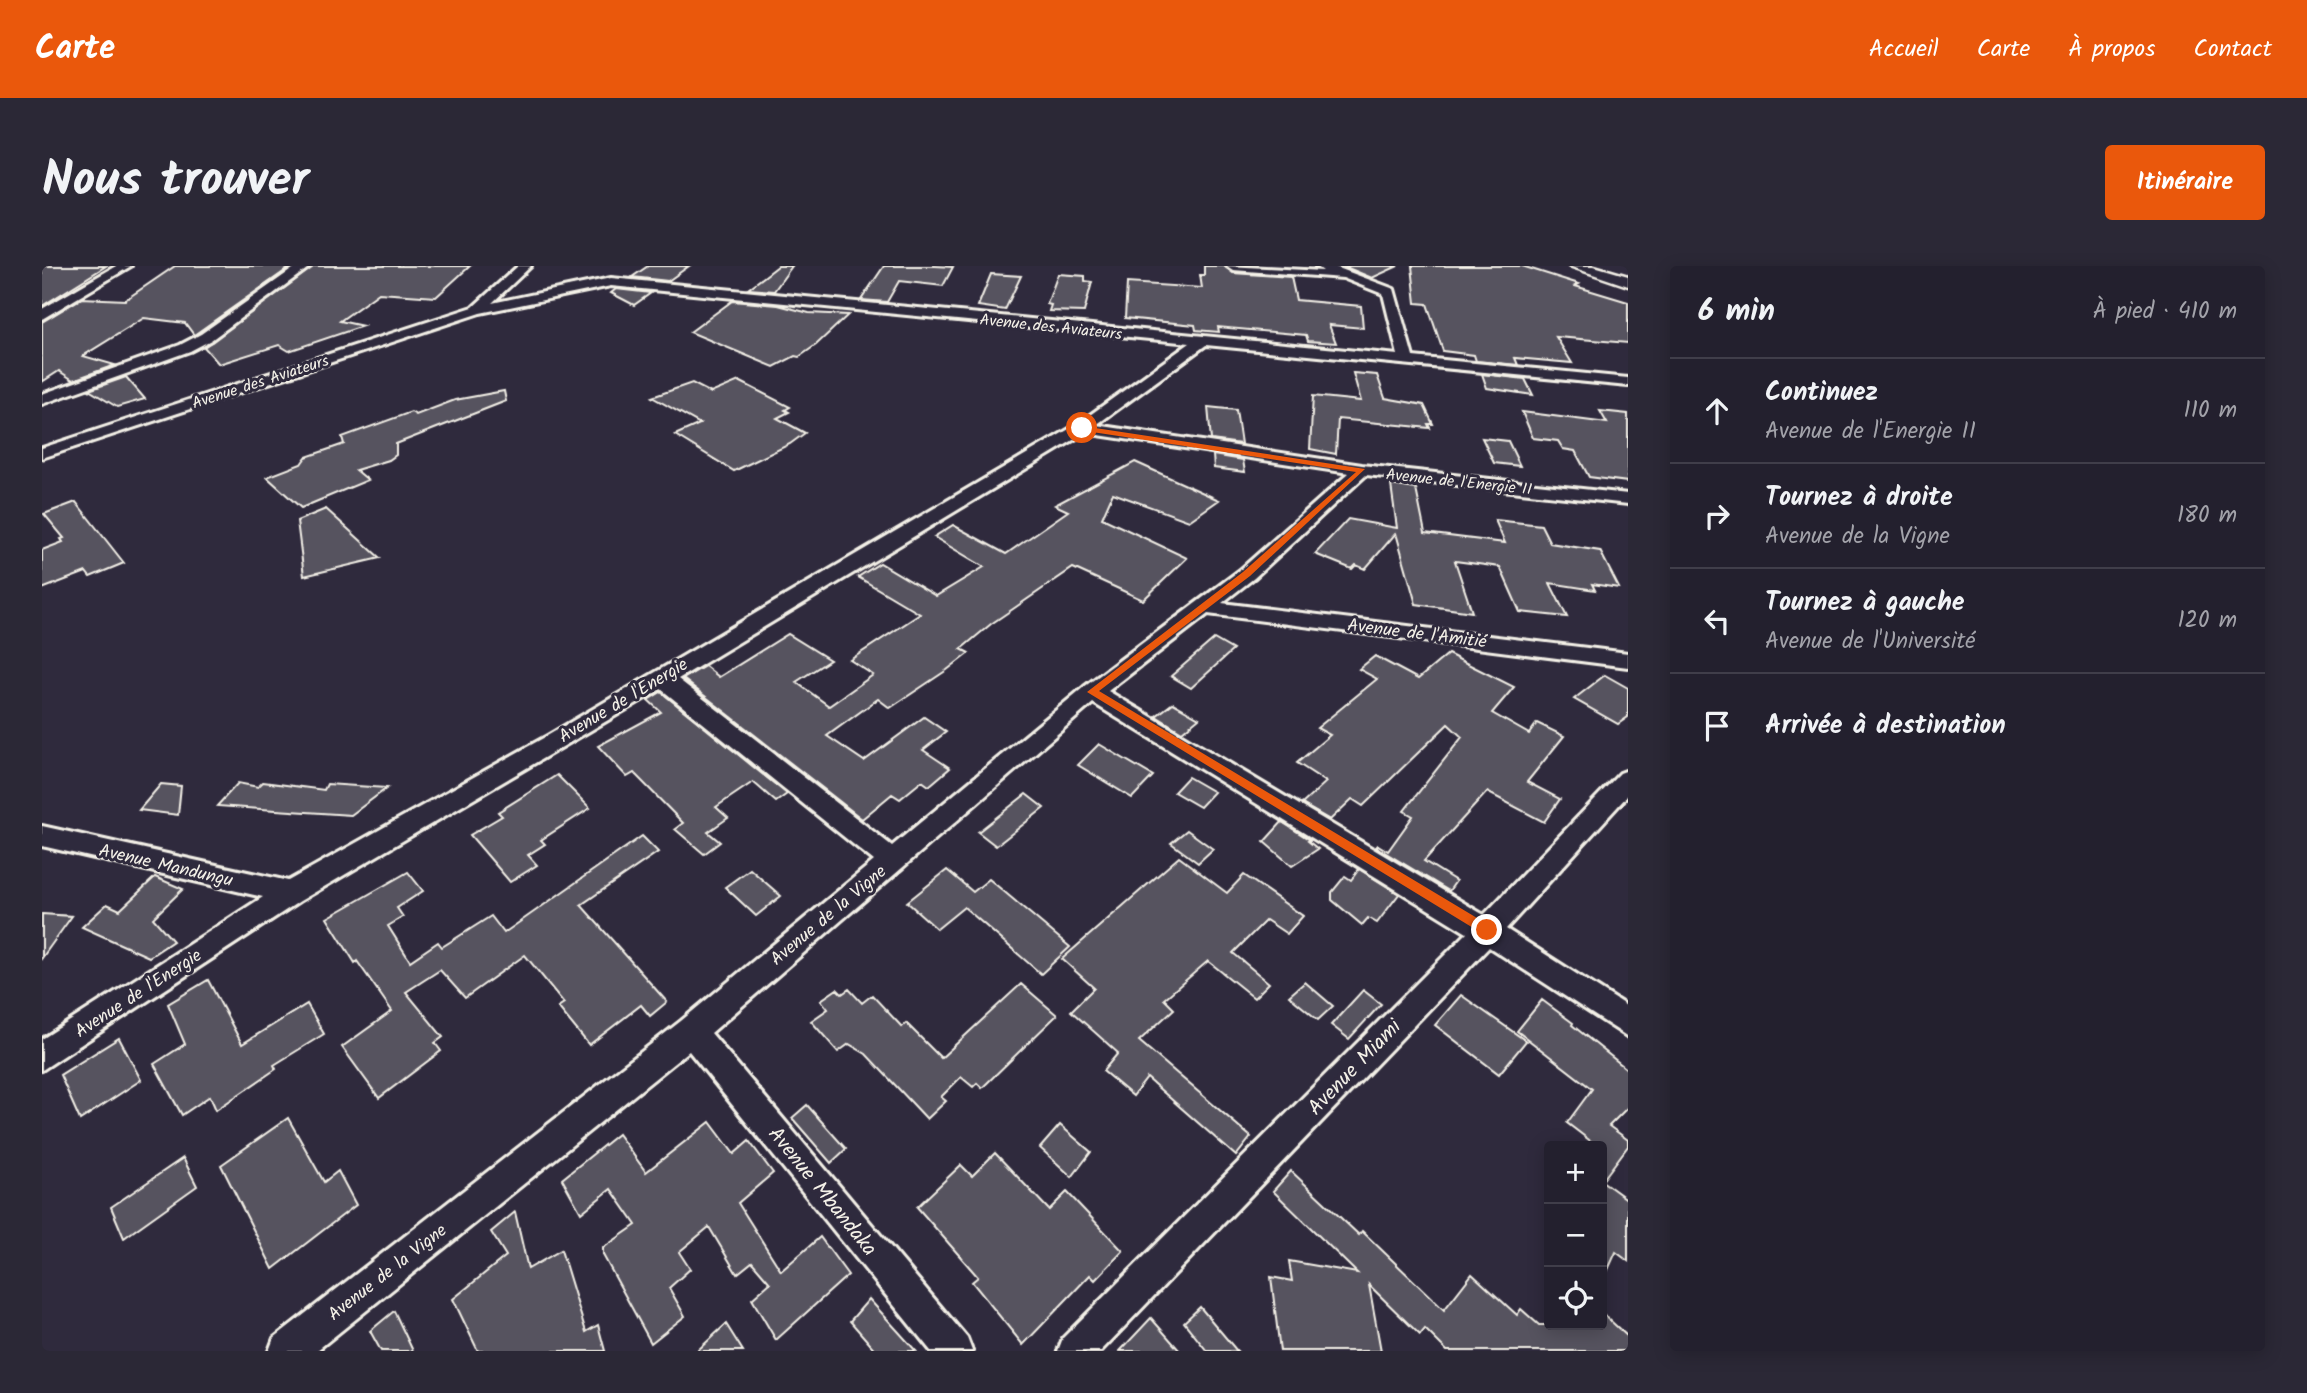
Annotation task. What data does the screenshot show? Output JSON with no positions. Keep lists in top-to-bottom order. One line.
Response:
{"streets":{"street":["Avenue des Aviateurs","Avenue de l'Energie II","Avenue de l'Amitié","Avenue de l'Energie","Avenue Mandungu","Avenue de la Vigne","Avenue Miami","Avenue Mbandaka"]},"crossings":[["Avenue des Aviateurs","Avenue de l'Energie"],["Avenue de l'Energie II","Avenue de l'Energie"],["Avenue de l'Energie II","Avenue de la Vigne"],["Avenue de l'Amitié","Avenue de la Vigne"],["Avenue de l'Energie","Avenue Mandungu"],["Avenue de la Vigne","Avenue Mbandaka"]],"page":{"header":"Carte","nav":["Accueil","Carte","À propos","Contact"],"title":"Nous trouver","buttons":"Itinéraire","heading":["6 min","À pied · 410 m"],"list":[["Continuez","Avenue de l'Energie II","110 m"],["Tournez à droite","Avenue de la Vigne","180 m"],["Tournez à gauche","Avenue de l'Université","120 m"],"Arrivée à destination"],"map_buttons":["+","−"]}}
